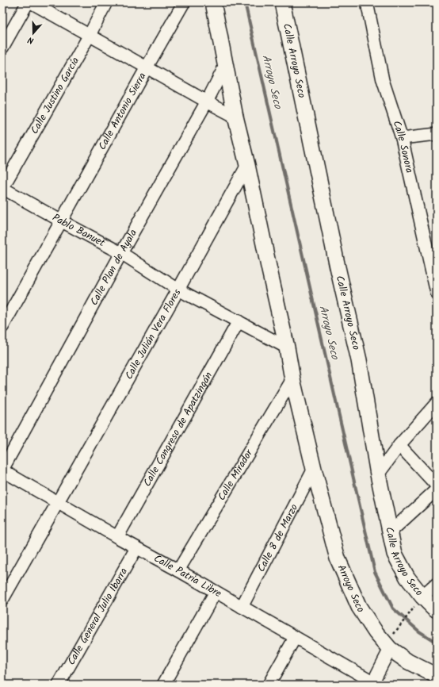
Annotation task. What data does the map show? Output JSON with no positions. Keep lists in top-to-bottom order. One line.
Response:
{"streets":{"street":["Calle Arroyo Seco","Calle Justino García","Calle Antonio Sierra","Calle Sonora","Pablo Banuet","Calle Plan de Ayala","Calle Julián Vera Flores","Calle Congreso de Apatzingán","Calle Mirador","Calle 8 de Marzo","Calle Patria Libre","Arroyo Seco","Calle General Julio Ibarra"]},"crossings":[["Calle Justino García","Pablo Banuet"],["Calle Antonio Sierra","Pablo Banuet"],["Pablo Banuet","Calle Plan de Ayala"],["Pablo Banuet","Calle Julián Vera Flores"],["Pablo Banuet","Calle Congreso de Apatzingán"],["Pablo Banuet","Arroyo Seco"],["Calle Plan de Ayala","Calle Patria Libre"],["Calle Plan de Ayala","Arroyo Seco"],["Calle Julián Vera Flores","Calle Patria Libre"],["Calle Julián Vera Flores","Arroyo Seco"],["Calle Congreso de Apatzingán","Calle Patria Libre"],["Calle Mirador","Calle Patria Libre"],["Calle Mirador","Arroyo Seco"],["Calle 8 de Marzo","Calle Patria Libre"],["Calle 8 de Marzo","Arroyo Seco"],["Calle Patria Libre","Calle General Julio Ibarra"]],"water":["Arroyo Seco"],"north":"bottom"}
